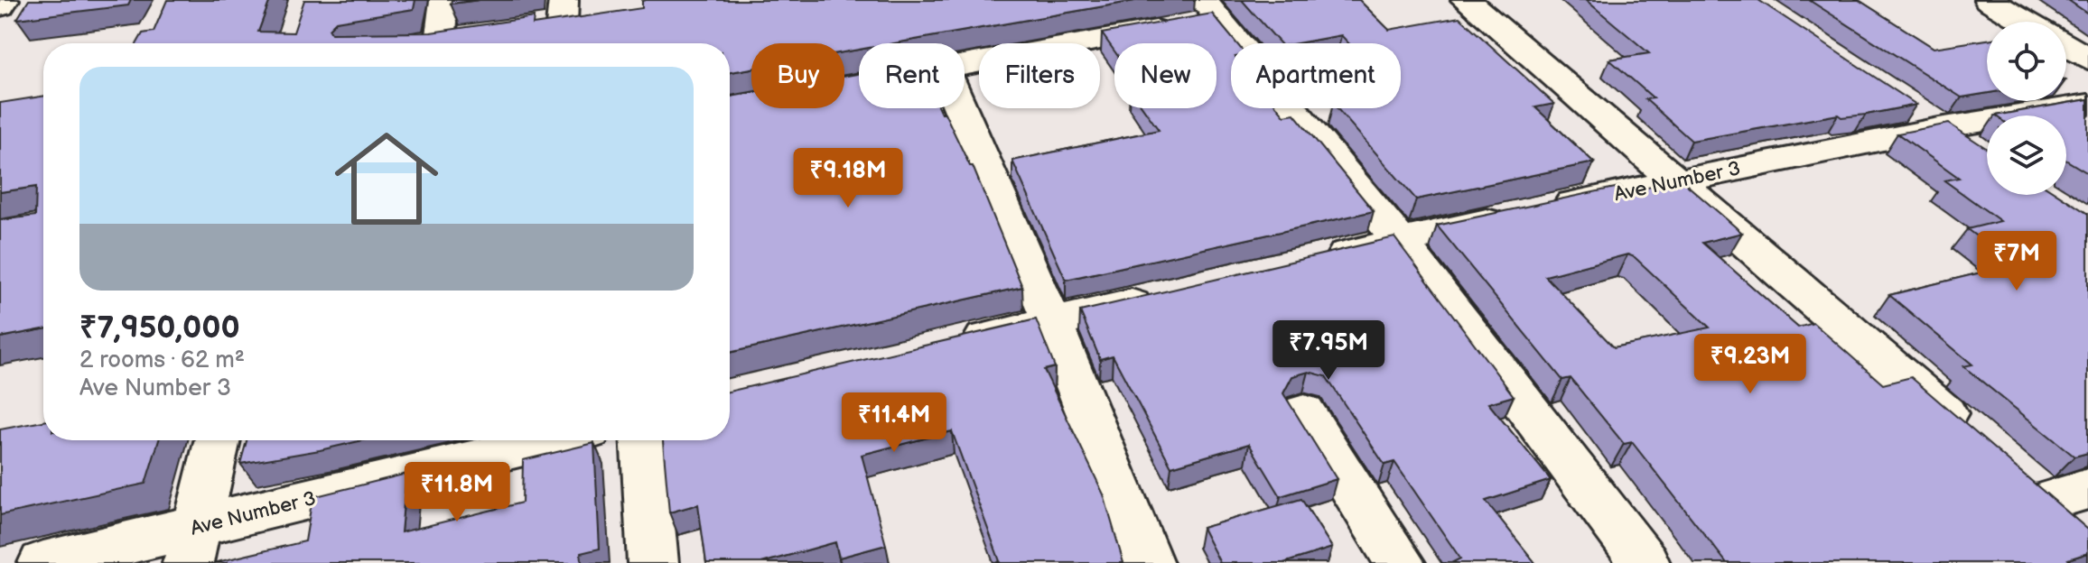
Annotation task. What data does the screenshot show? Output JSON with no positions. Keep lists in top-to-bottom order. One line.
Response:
{"streets":{"street":["Ave Number 3"]},"page":{"chip":["Buy","Rent","Filters","New","Apartment"],"list":[{"name":"₹7,950,000","note":"2 rooms · 62 m² · Ave Number 3"}],"price":["₹9.18M","₹7M","₹7.95M","₹9.23M","₹11.4M","₹11.8M"]}}
